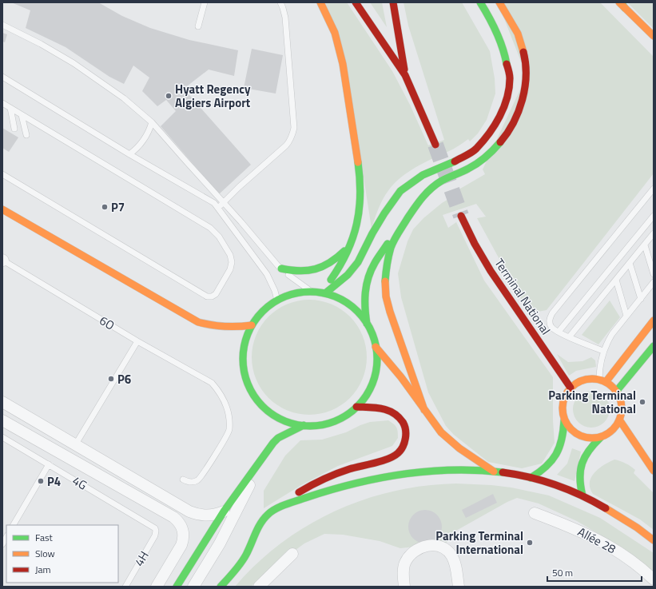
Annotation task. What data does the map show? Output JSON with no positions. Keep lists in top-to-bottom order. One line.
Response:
{"streets":{"main road":["Terminal National"],"street":["Allée 28"],"lane":["6O","4G","4H"]},"crossings":[["4G","4H"]],"places":["Hyatt Regency Algiers Airport","P7","P6","Parking Terminal National","P4","Parking Terminal International"],"legend":["Fast","Slow","Jam"],"scale_bar":"50 m"}
